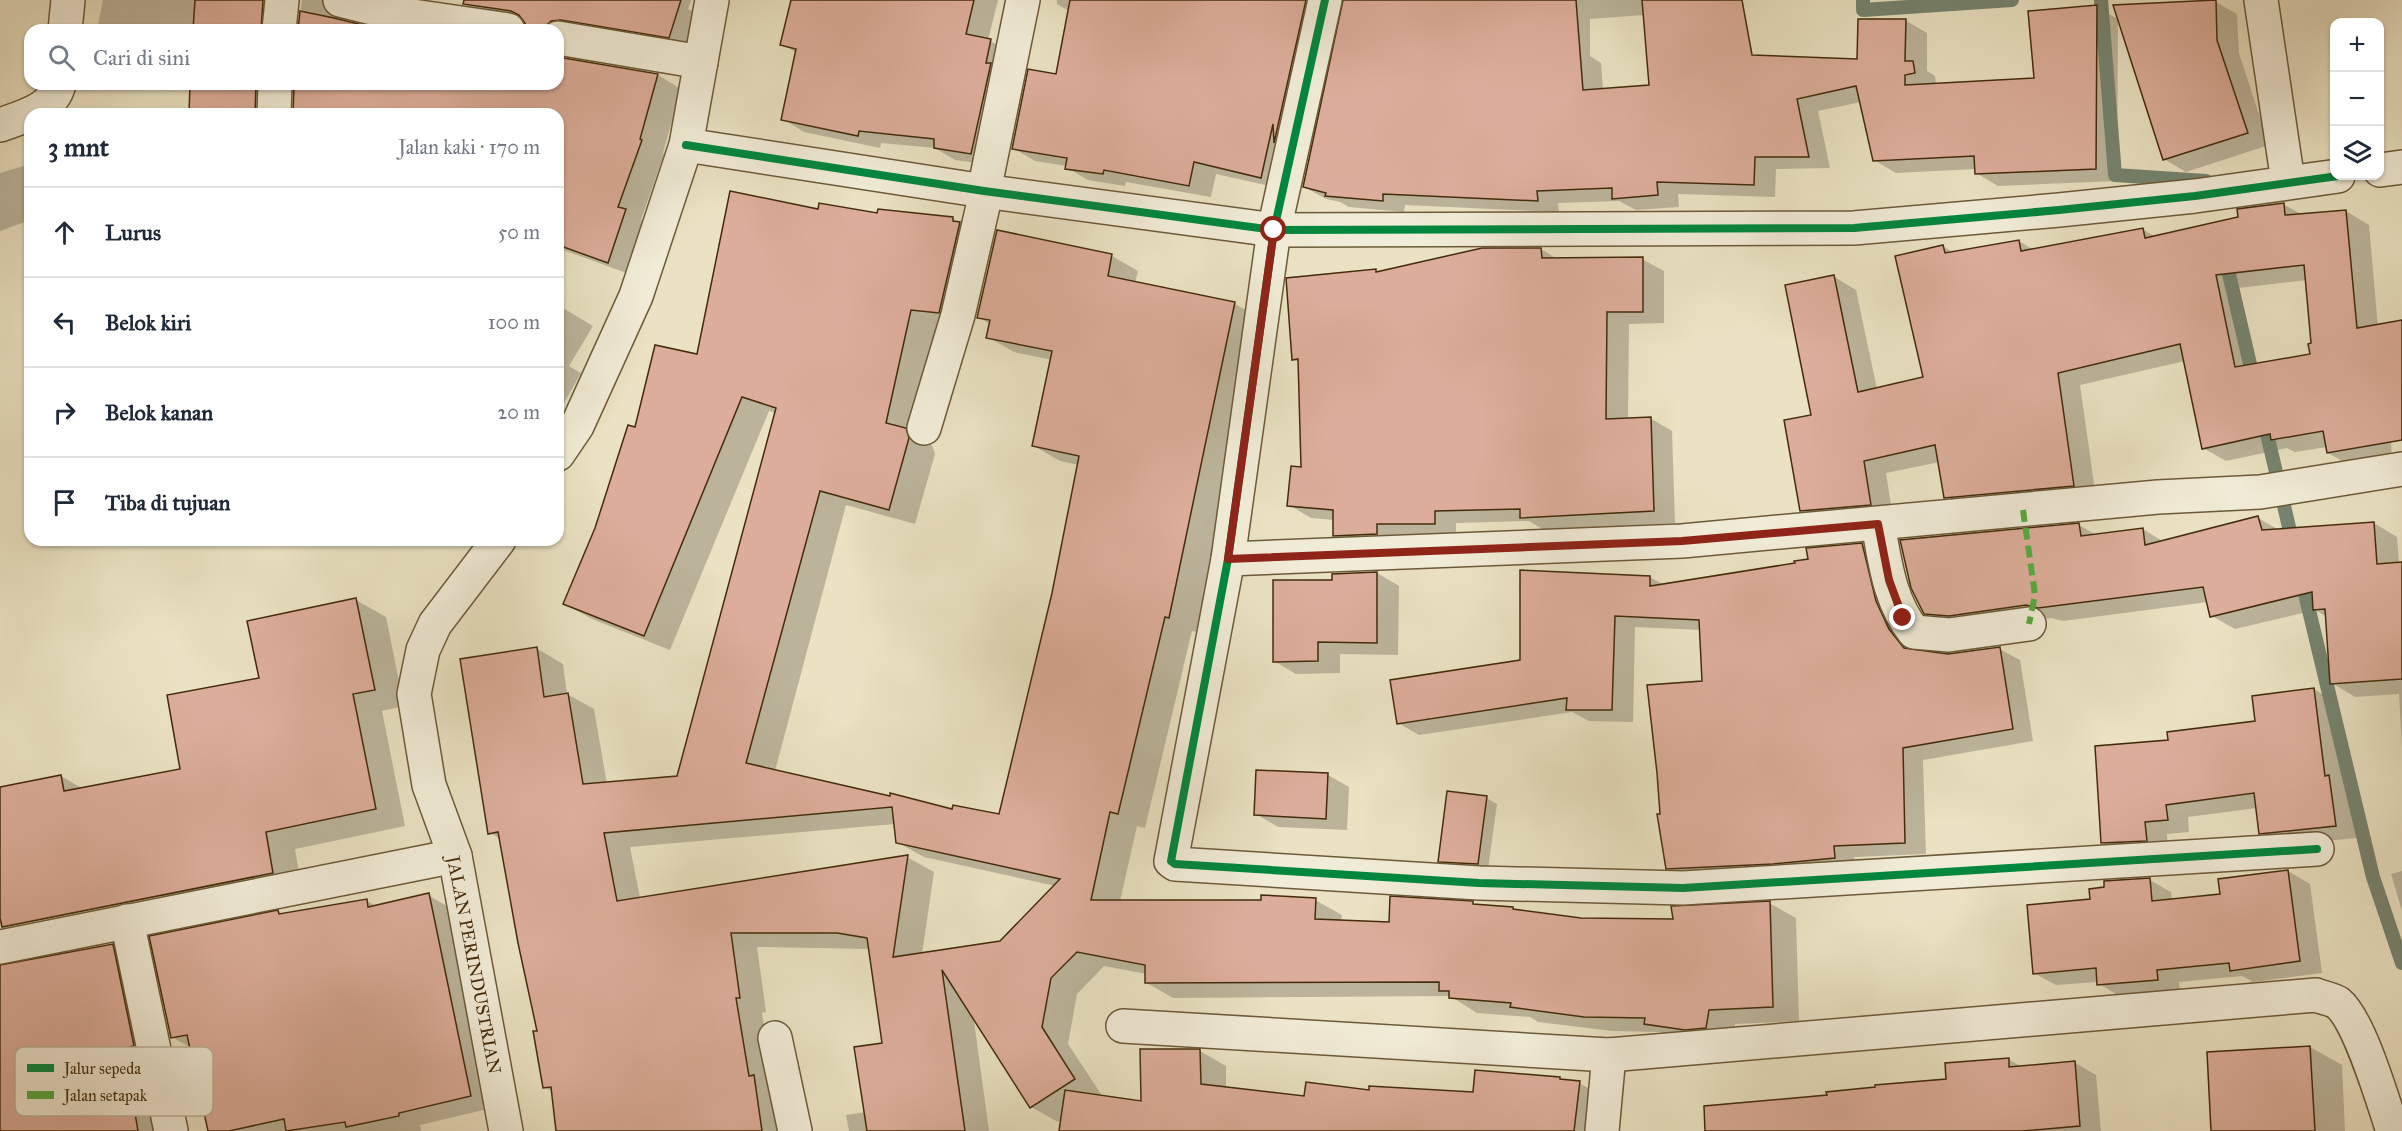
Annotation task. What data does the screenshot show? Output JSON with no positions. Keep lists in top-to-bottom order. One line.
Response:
{"streets":{"street":["JALAN PERINDUSTRIAN"]},"legend":["Jalur sepeda","Jalan setapak"],"page":{"map_buttons":["+","−"],"search":"Cari di sini","heading":["3 mnt","Jalan kaki · 170 m"],"list":[["Lurus","50 m"],["Belok kiri","100 m"],["Belok kanan","20 m"],"Tiba di tujuan"]}}
